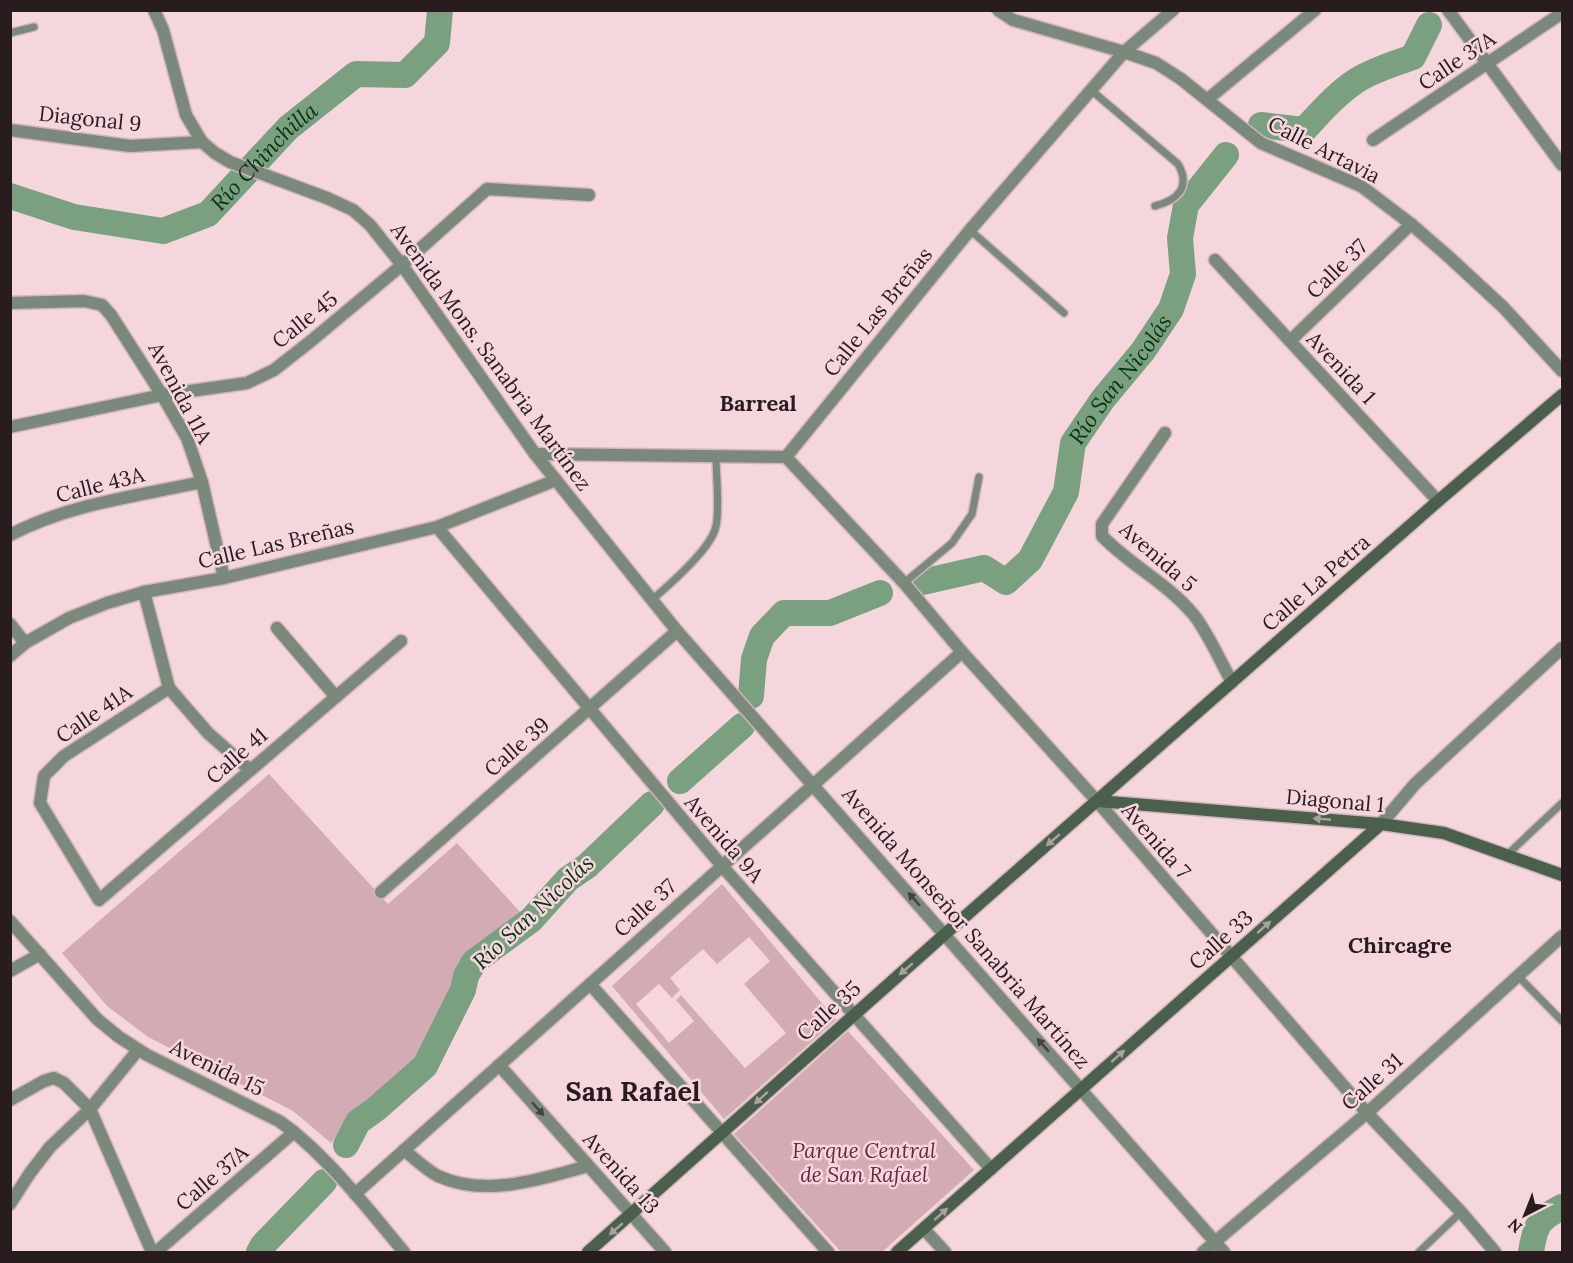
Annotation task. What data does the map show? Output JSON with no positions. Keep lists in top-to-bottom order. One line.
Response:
{"streets":{"main road":["Calle La Petra","Diagonal 1","Calle 33","Calle 35"],"street":["Calle 37A","Diagonal 9","Calle Artavia","Calle 37","Calle Las Breñas","Calle 45","Avenida Mons. Sanabria Martínez","Avenida 1","Avenida 11A","Calle 43A","Avenida 5","Calle 41A","Calle 39","Calle 41","Avenida 9A","Avenida 7","Avenida Monseñor Sanabria Martínez","Avenida 15","Calle 31","Avenida 13"]},"crossings":[["Calle 37A","Avenida 15"],["Diagonal 9","Avenida Mons. Sanabria Martínez"],["Calle Artavia","Calle 37"],["Calle Artavia","Calle Las Breñas"],["Calle 37","Avenida 1"],["Calle 37","Avenida 9A"],["Calle 37","Avenida 7"],["Calle 37","Avenida Monseñor Sanabria Martínez"],["Calle 37","Avenida 15"],["Calle 37","Avenida 13"],["Calle Las Breñas","Avenida Mons. Sanabria Martínez"],["Calle Las Breñas","Avenida 11A"],["Calle Las Breñas","Avenida 9A"],["Calle Las Breñas","Avenida 7"],["Calle 45","Avenida Mons. Sanabria Martínez"],["Calle 45","Avenida 11A"],["Avenida Mons. Sanabria Martínez","Calle 39"],["Avenida Mons. Sanabria Martínez","Avenida Monseñor Sanabria Martínez"],["Avenida 1","Calle La Petra"],["Avenida 11A","Calle 43A"],["Avenida 5","Calle La Petra"],["Calle La Petra","Diagonal 1"],["Calle La Petra","Avenida 7"],["Calle La Petra","Calle 35"],["Calle 41A","Calle 41"],["Calle 39","Avenida 9A"],["Calle 39","Avenida Monseñor Sanabria Martínez"],["Diagonal 1","Avenida 7"],["Diagonal 1","Calle 33"],["Diagonal 1","Calle 35"],["Avenida 9A","Calle 33"],["Avenida 9A","Calle 35"],["Avenida 7","Calle 33"],["Avenida 7","Calle 35"],["Avenida 7","Calle 31"],["Avenida Monseñor Sanabria Martínez","Calle 33"],["Avenida Monseñor Sanabria Martínez","Calle 35"],["Avenida Monseñor Sanabria Martínez","Calle 31"],["Calle 35","Avenida 13"]],"one_way":["Diagonal 1","Avenida Monseñor Sanabria Martínez","Calle 33","Calle 35","Avenida 13"],"districts":["Barreal","Chircagre","San Rafael"],"water":["Río Chinchilla","Río San Nicolás"],"parks":["Parque Central de San Rafael"],"north":"bottom left"}
